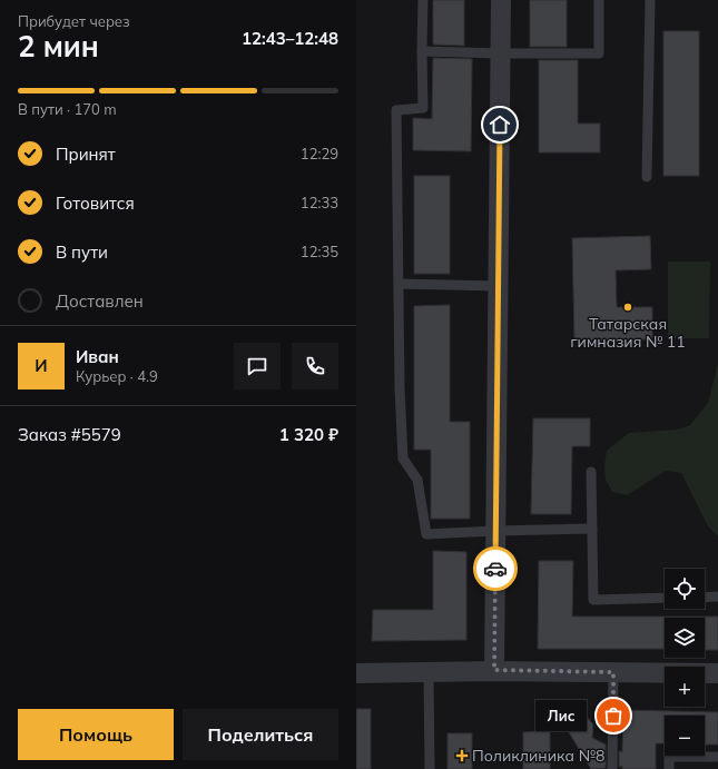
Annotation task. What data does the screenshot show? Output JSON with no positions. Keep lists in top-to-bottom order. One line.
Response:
{"places":{"other":["Татарская гимназия № 11","Лис"],"health":["Поликлиника №8"]},"page":{"heading":["2 мин","Прибудет через","12:43–12:48"],"panel":["Иван","Курьер · 4.9","Заказ #5579","1 320 ₽"],"bar":"В пути · 170 m","list":[["Принят","12:29"],["Готовится","12:33"],["В пути","12:35"],"Доставлен"],"round":"И","map_buttons":["+","−"],"buttons":["Помощь","Поделиться"],"bubble":"Лис"}}
